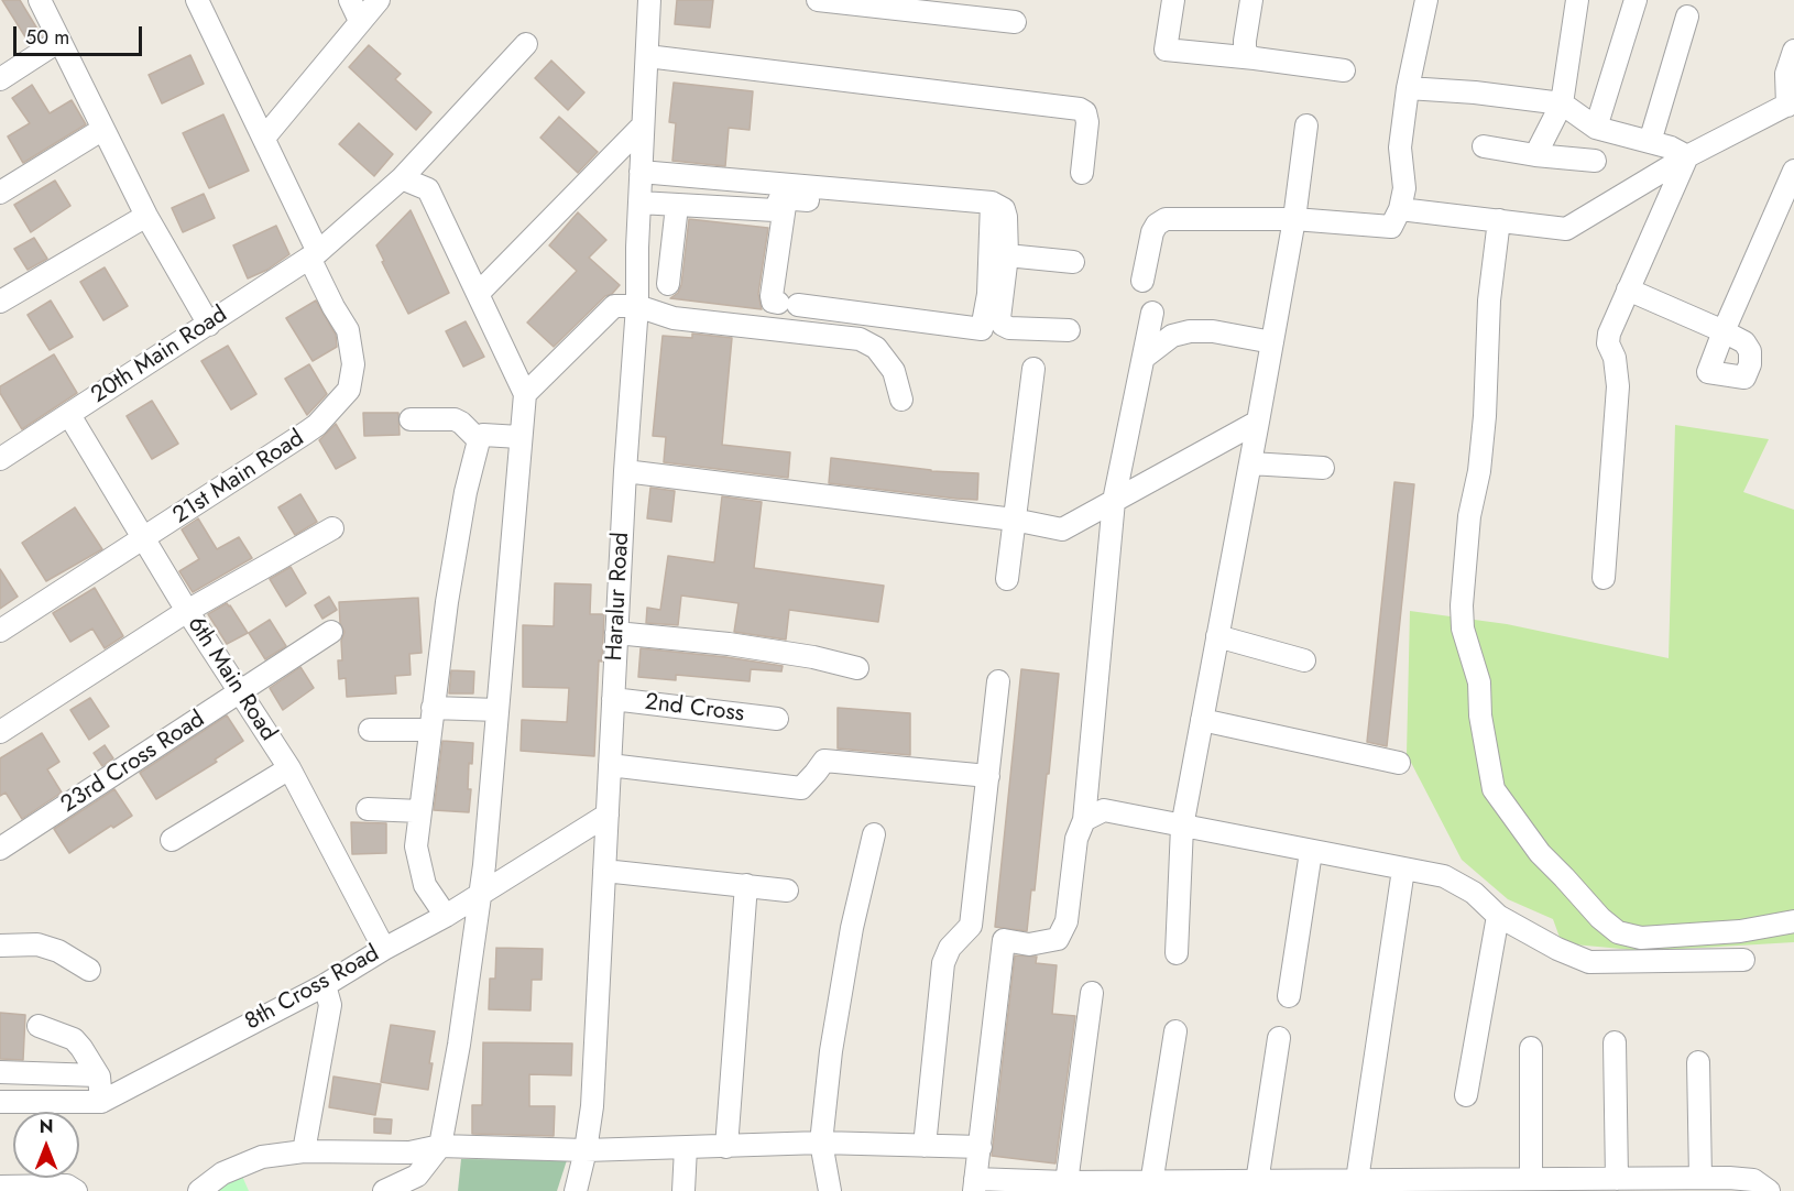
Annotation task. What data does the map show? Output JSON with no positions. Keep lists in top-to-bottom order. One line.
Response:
{"streets":{"street":["20th Main Road","21st Main Road","Haralur Road","6th Main Road","2nd Cross","23rd Cross Road","8th Cross Road"]},"crossings":[["20th Main Road","21st Main Road"],["20th Main Road","6th Main Road"],["21st Main Road","6th Main Road"],["Haralur Road","2nd Cross"],["Haralur Road","8th Cross Road"],["6th Main Road","23rd Cross Road"],["6th Main Road","8th Cross Road"]],"scale_bar":"50 m","north":"top"}
